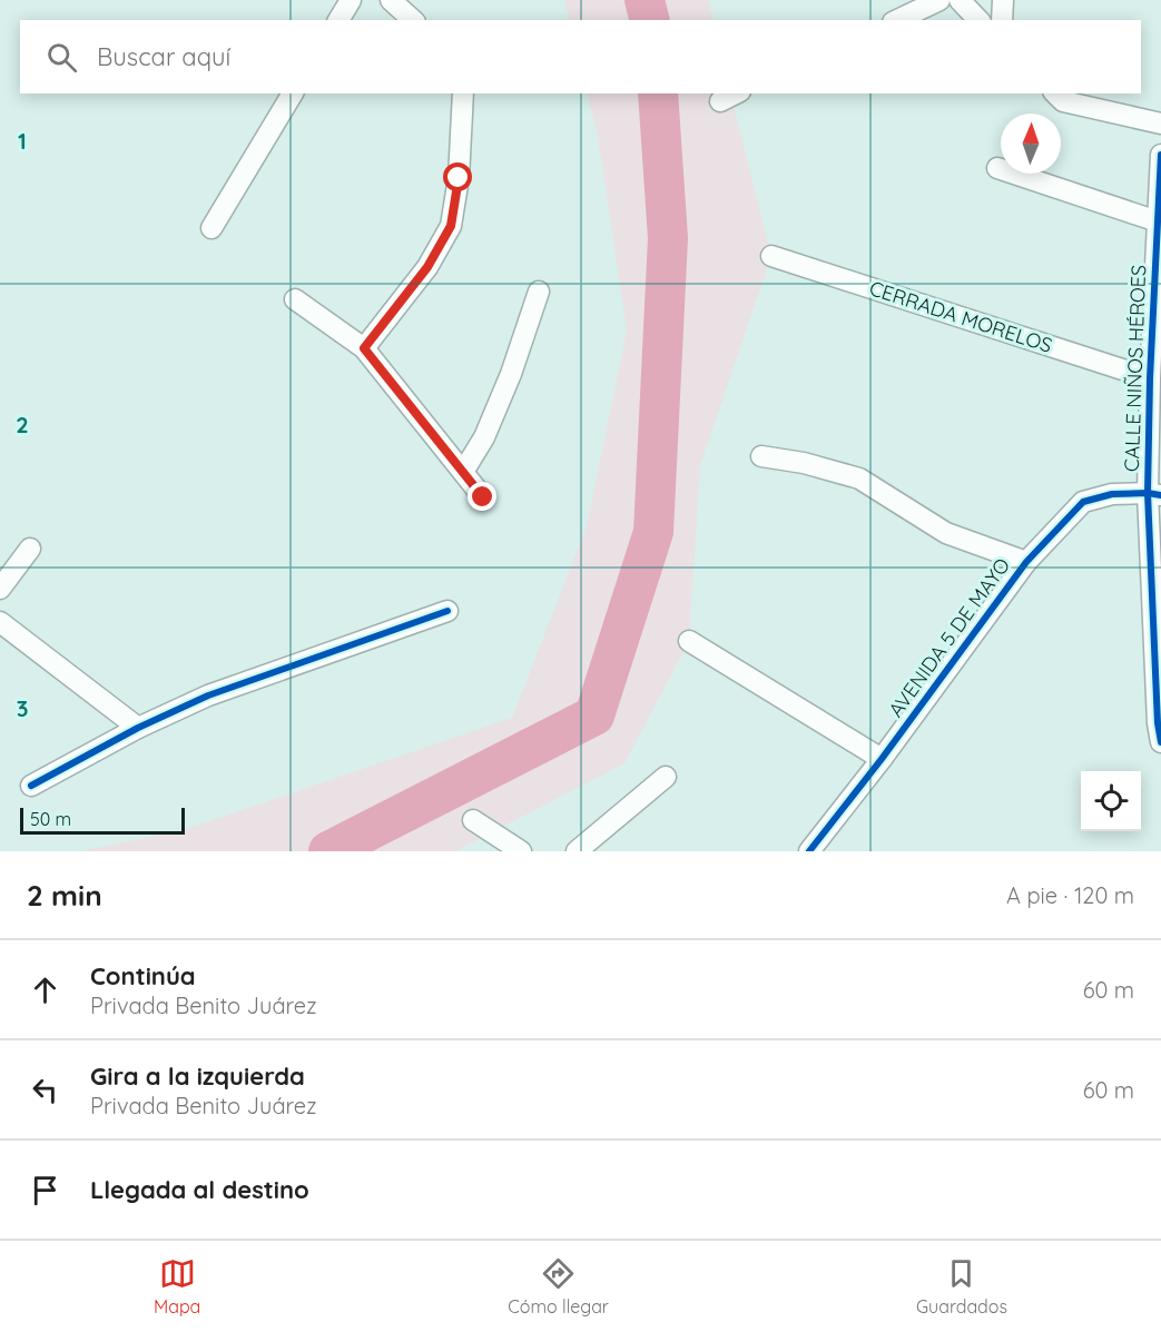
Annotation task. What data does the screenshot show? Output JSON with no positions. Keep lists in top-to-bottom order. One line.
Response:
{"streets":{"street":["CERRADA MORELOS","CALLE NIÑOS HÉROES","AVENIDA 5 DE MAYO"]},"crossings":[["CERRADA MORELOS","CALLE NIÑOS HÉROES"],["CALLE NIÑOS HÉROES","AVENIDA 5 DE MAYO"]],"scale_bar":"50 m","north":"top","page":{"search":"Buscar aquí","scale":"50 m","heading":["2 min","A pie · 120 m"],"list":[["Continúa","Privada Benito Juárez","60 m"],["Gira a la izquierda","Privada Benito Juárez","60 m"],"Llegada al destino"],"nav":["Mapa","Cómo llegar","Guardados"]},"grid":{"rows":["1","2","3"]}}
